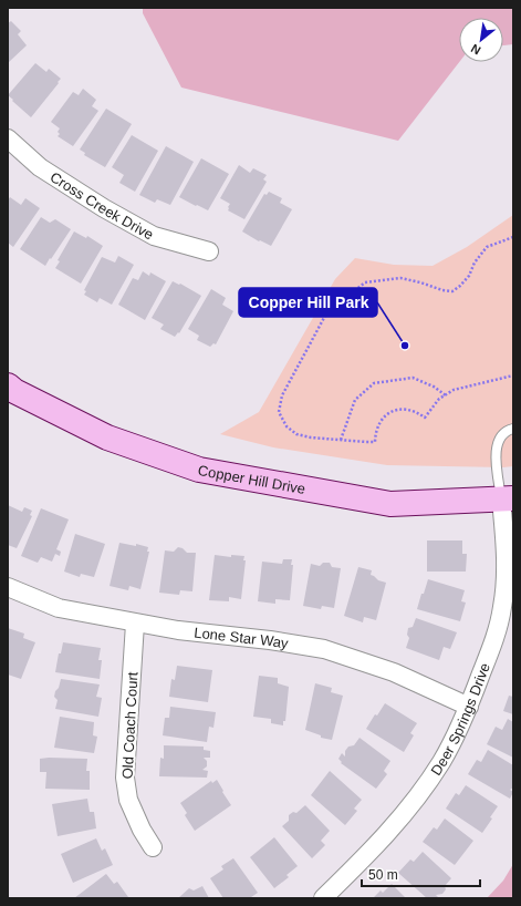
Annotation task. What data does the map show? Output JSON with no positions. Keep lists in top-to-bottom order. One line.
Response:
{"streets":{"main road":["Copper Hill Drive"],"street":["Cross Creek Drive","Lone Star Way","Deer Springs Drive","Old Coach Court"]},"crossings":[["Copper Hill Drive","Deer Springs Drive"],["Lone Star Way","Deer Springs Drive"],["Lone Star Way","Old Coach Court"]],"places":["Copper Hill Park"],"scale_bar":"50 m","north":"bottom left"}
